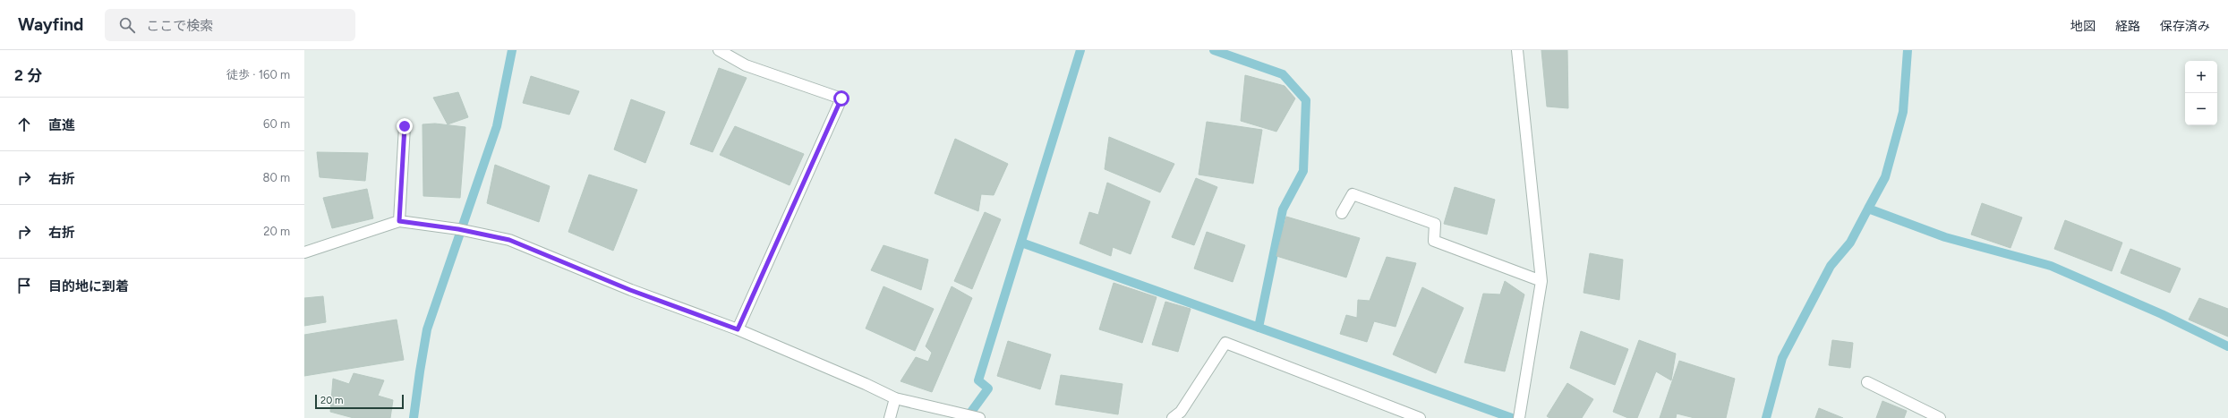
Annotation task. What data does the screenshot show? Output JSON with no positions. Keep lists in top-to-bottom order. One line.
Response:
{"scale_bar":"20 m","page":{"header":"Wayfind","search":"ここで検索","nav":["地図","経路","保存済み"],"heading":["2 分","徒歩 · 160 m"],"map_buttons":["+","−"],"list":[["直進","60 m"],["右折","80 m"],["右折","20 m"],"目的地に到着"],"scale":"20 m"}}
